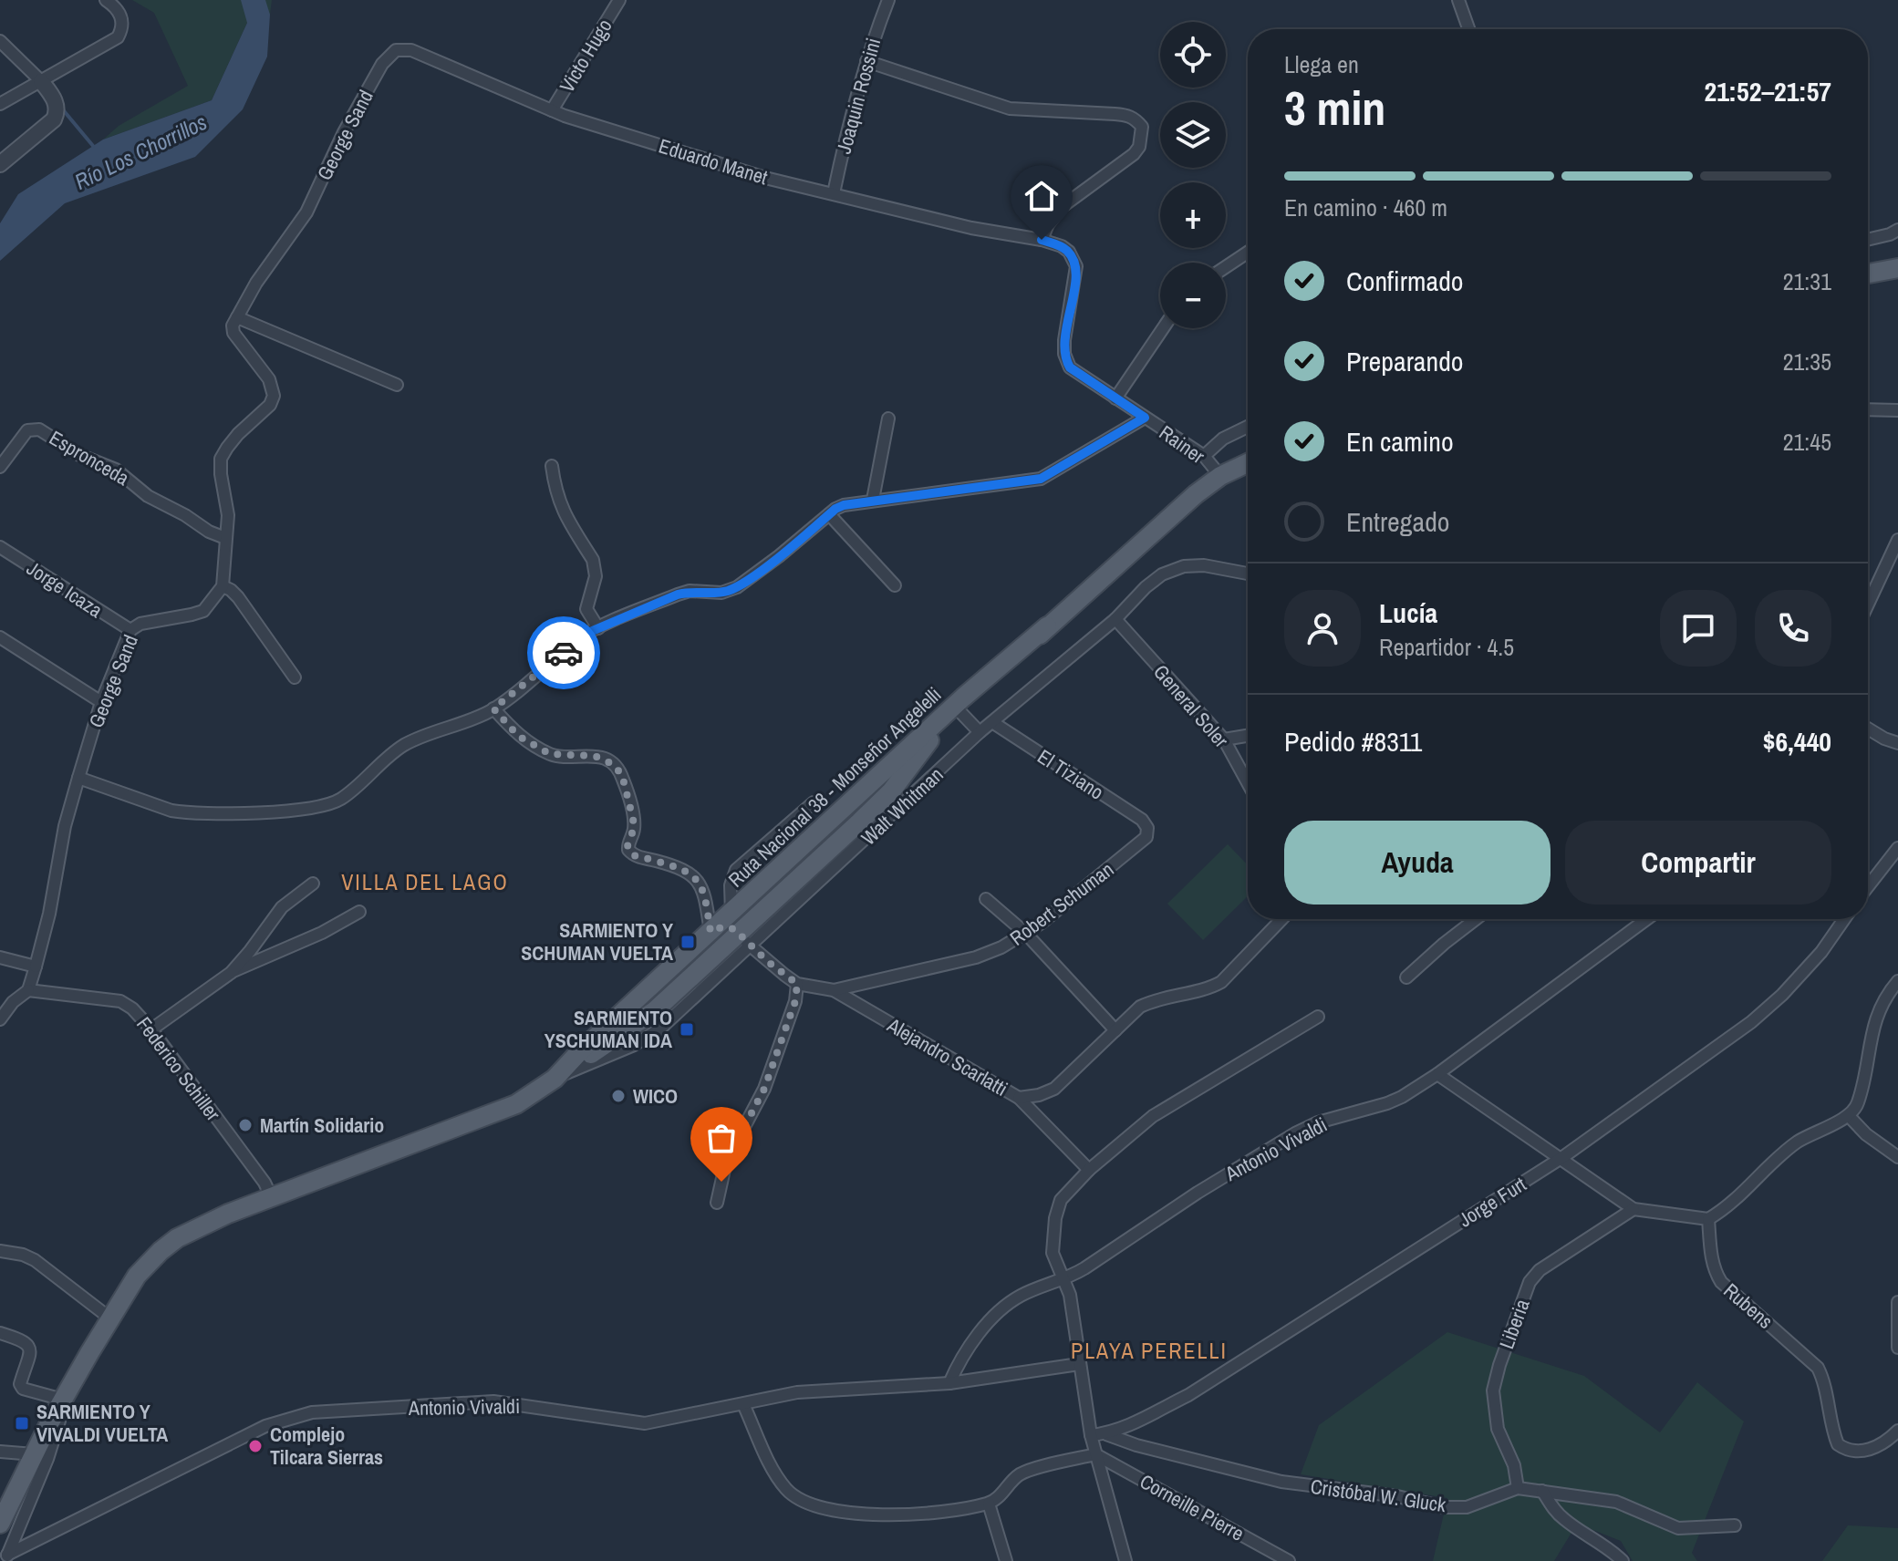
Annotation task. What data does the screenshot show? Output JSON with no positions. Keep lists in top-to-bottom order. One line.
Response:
{"streets":{"main road":["Ruta Nacional 38 - Monseñor Angelelli"],"street":["Victo Hugo","Joaquin Rossini","George Sand","Eduardo Manet","Rainer","Espronceda","Jorge Icaza","General Soler","El Tiziano","Walt Whitman","Robert Schuman","Alejandro Scarlatti","Federico Schiller","Antonio Vivaldi","Jorge Furt","Rubens","Liberia","Cristóbal W. Gluck","Corneille Pierre"]},"crossings":[["Victo Hugo","Eduardo Manet"],["Joaquin Rossini","Eduardo Manet"],["George Sand","Eduardo Manet"],["George Sand","Jorge Icaza"],["Eduardo Manet","Rainer"],["Rainer","Ruta Nacional 38 - Monseñor Angelelli"],["General Soler","Walt Whitman"],["El Tiziano","Walt Whitman"],["El Tiziano","Robert Schuman"],["Ruta Nacional 38 - Monseñor Angelelli","Walt Whitman"],["Ruta Nacional 38 - Monseñor Angelelli","Alejandro Scarlatti"],["Ruta Nacional 38 - Monseñor Angelelli","Federico Schiller"],["Walt Whitman","Alejandro Scarlatti"],["Robert Schuman","Alejandro Scarlatti"],["Jorge Furt","Cristóbal W. Gluck"],["Liberia","Cristóbal W. Gluck"]],"districts":["VILLA DEL LAGO","PLAYA PERELLI"],"water":["Río Los Chorrillos"],"places":{"transit":["SARMIENTO Y SCHUMAN VUELTA","SARMIENTO YSCHUMAN IDA","SARMIENTO Y VIVALDI VUELTA"],"other":["WICO","Martín Solidario","Complejo Tilcara Sierras"]},"page":{"map_buttons":["+","−"],"heading":["3 min","Llega en","21:52–21:57"],"panel":["Lucía","Repartidor · 4.5","Pedido #8311","$6,440"],"bar":"En camino · 460 m","list":[["Confirmado","21:31"],["Preparando","21:35"],["En camino","21:45"],"Entregado"],"buttons":["Ayuda","Compartir"]}}
